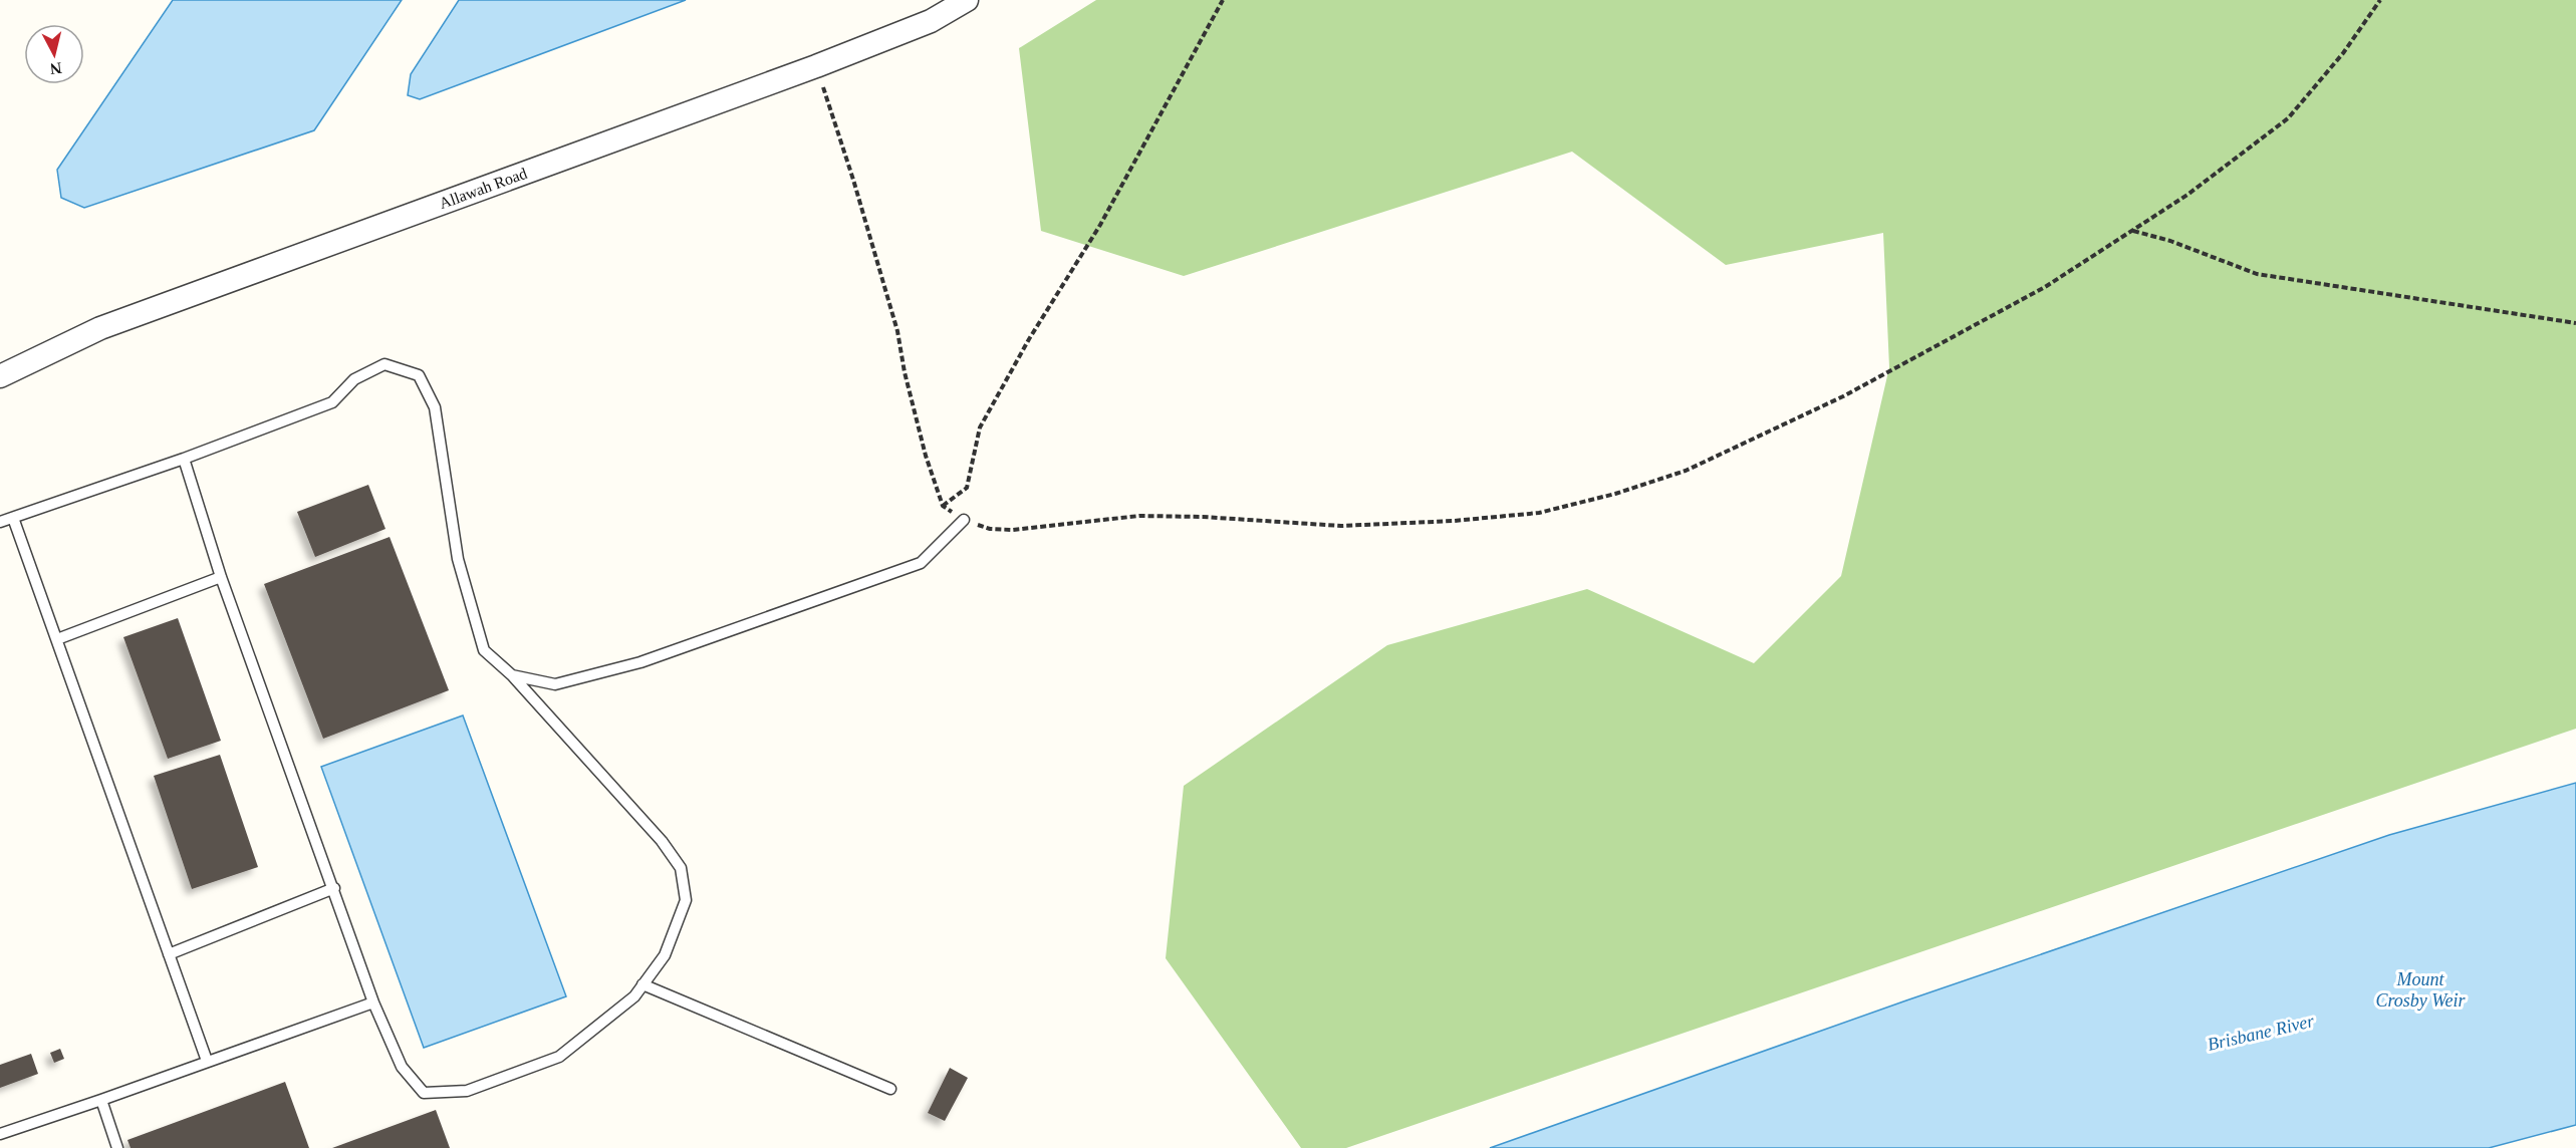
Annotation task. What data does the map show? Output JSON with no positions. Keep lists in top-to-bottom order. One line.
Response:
{"streets":{"street":["Allawah Road"]},"water":["Mount Crosby Weir","Brisbane River"],"north":"bottom"}
